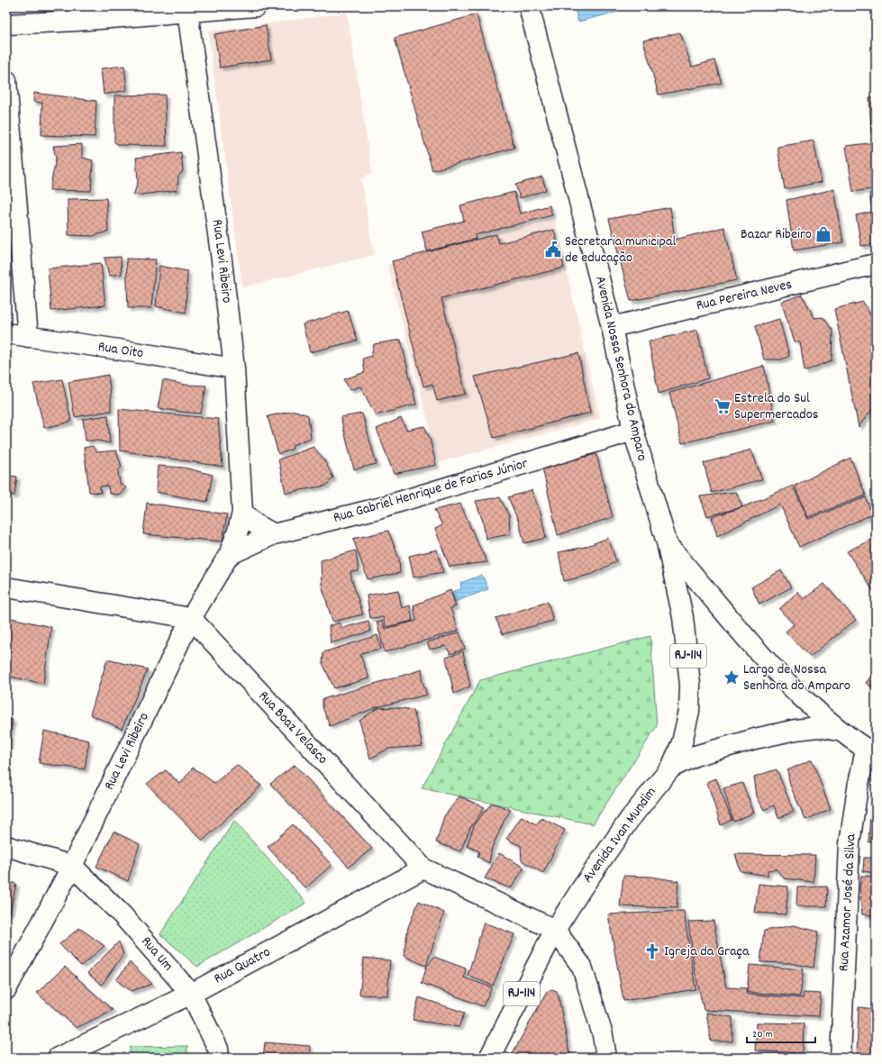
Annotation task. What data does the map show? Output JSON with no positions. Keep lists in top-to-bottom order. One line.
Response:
{"streets":{"street":["Rua Levi Ribeiro","Rua Pereira Neves","Rua Oito","Avenida Nossa Senhora do Amparo","Rua Gabriel Henrique de Farias Júnior","RJ-114","Rua Boaz Velasco","Avenida Ivan Mundim","Rua Azamor José da Silva","Rua Um","Rua Quatro"]},"crossings":[["Rua Levi Ribeiro","Rua Oito"],["Rua Levi Ribeiro","Rua Gabriel Henrique de Farias Júnior"],["Rua Levi Ribeiro","Rua Boaz Velasco"],["Rua Levi Ribeiro","Rua Um"],["Rua Pereira Neves","Avenida Nossa Senhora do Amparo"],["Avenida Nossa Senhora do Amparo","Rua Gabriel Henrique de Farias Júnior"],["Avenida Nossa Senhora do Amparo","RJ-114"],["Avenida Nossa Senhora do Amparo","Avenida Ivan Mundim"],["RJ-114","Avenida Ivan Mundim"],["RJ-114","Rua Azamor José da Silva"],["Rua Boaz Velasco","Avenida Ivan Mundim"],["Rua Boaz Velasco","Rua Quatro"],["Rua Um","Rua Quatro"]],"places":{"shop":["Bazar Ribeiro"],"public building":["Secretaria municipal de educação"],"supermarket":["Estrela do Sul Supermercados"],"place":["Largo de Nossa Senhora do Amparo"],"church":["Igreja da Graça"]},"scale_bar":"20 m"}
